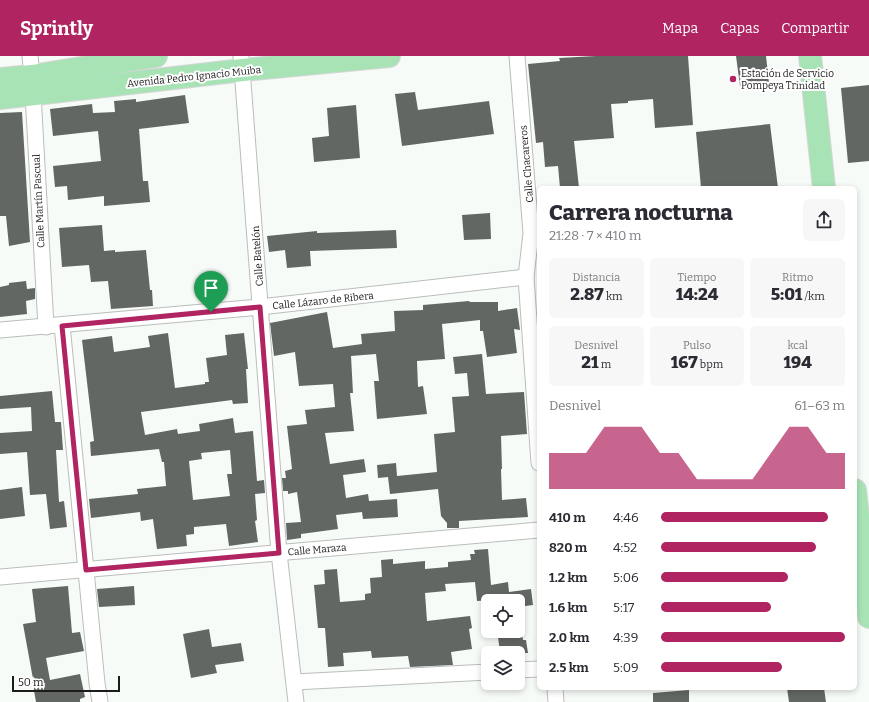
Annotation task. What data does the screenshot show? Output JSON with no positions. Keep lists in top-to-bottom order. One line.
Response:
{"streets":{"main road":["Avenida Pedro Ignacio Muiba"],"street":["Calle Chacareros","Calle Martín Pascual","Calle Batelón","Calle Lázaro de Ribera","Calle Maraza"]},"crossings":[["Avenida Pedro Ignacio Muiba","Calle Martín Pascual"],["Avenida Pedro Ignacio Muiba","Calle Batelón"],["Calle Chacareros","Calle Lázaro de Ribera"],["Calle Martín Pascual","Calle Lázaro de Ribera"],["Calle Batelón","Calle Lázaro de Ribera"],["Calle Batelón","Calle Maraza"]],"places":["Estación de Servicio Pompeya Trinidad"],"scale_bar":"50 m","page":{"header":"Sprintly","nav":["Mapa","Capas","Compartir"],"heading":["Carrera nocturna","21:28 · 7 × 410 m"],"stats":[["Distancia","2.87 km"],["Tiempo","14:24"],["Ritmo","5:01 /km"],["Desnivel","21 m"],["Pulso","167 bpm"],["kcal","194"]],"chart":["Desnivel","61–63 m"],"list":[{"name":"410 m","note":"4:46"},{"name":"820 m","note":"4:52"},{"name":"1.2 km","note":"5:06"},{"name":"1.6 km","note":"5:17"},{"name":"2.0 km","note":"4:39"},{"name":"2.5 km","note":"5:09"}],"scale":"50 m"}}
